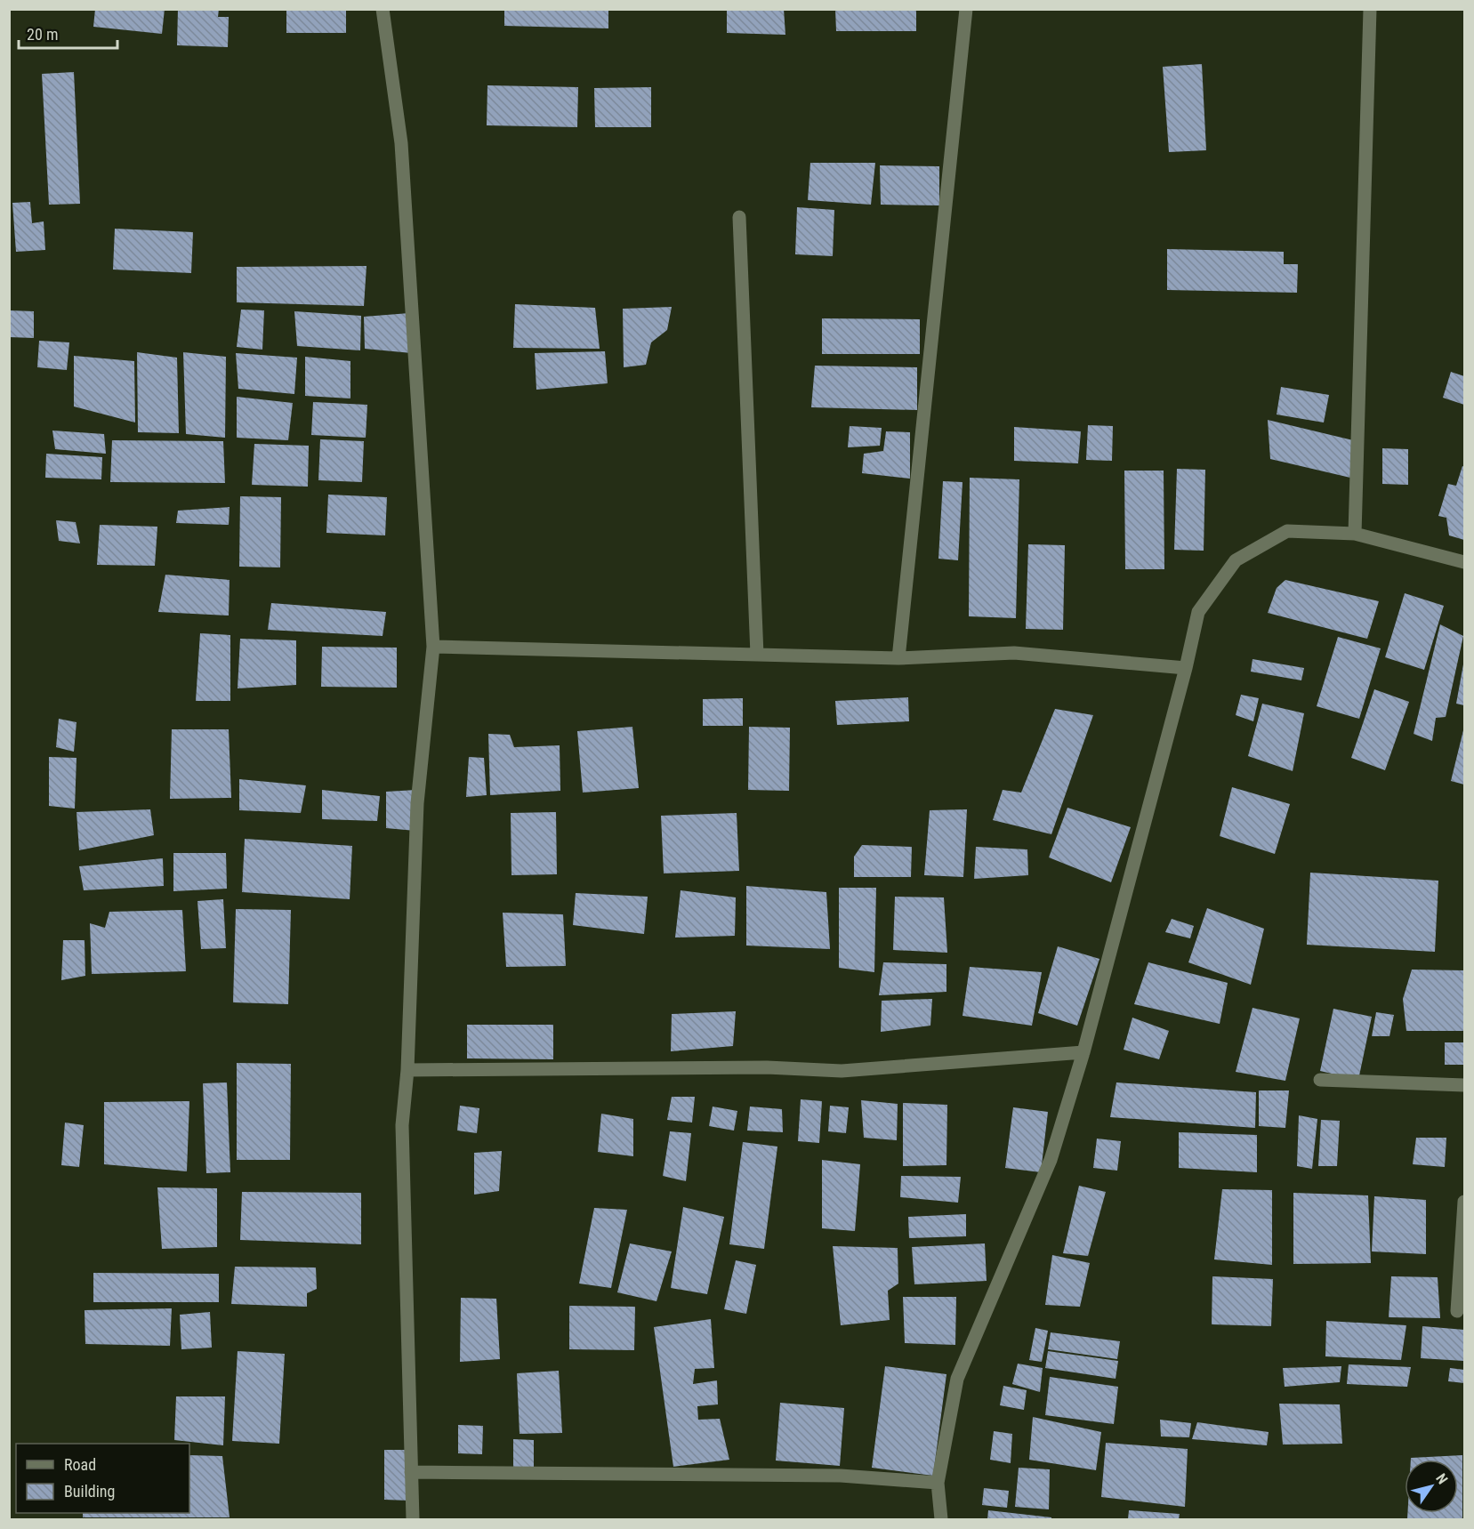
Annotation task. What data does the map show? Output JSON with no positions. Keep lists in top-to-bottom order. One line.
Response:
{"legend":["Road","Building"],"scale_bar":"20 m","north":"top right"}
